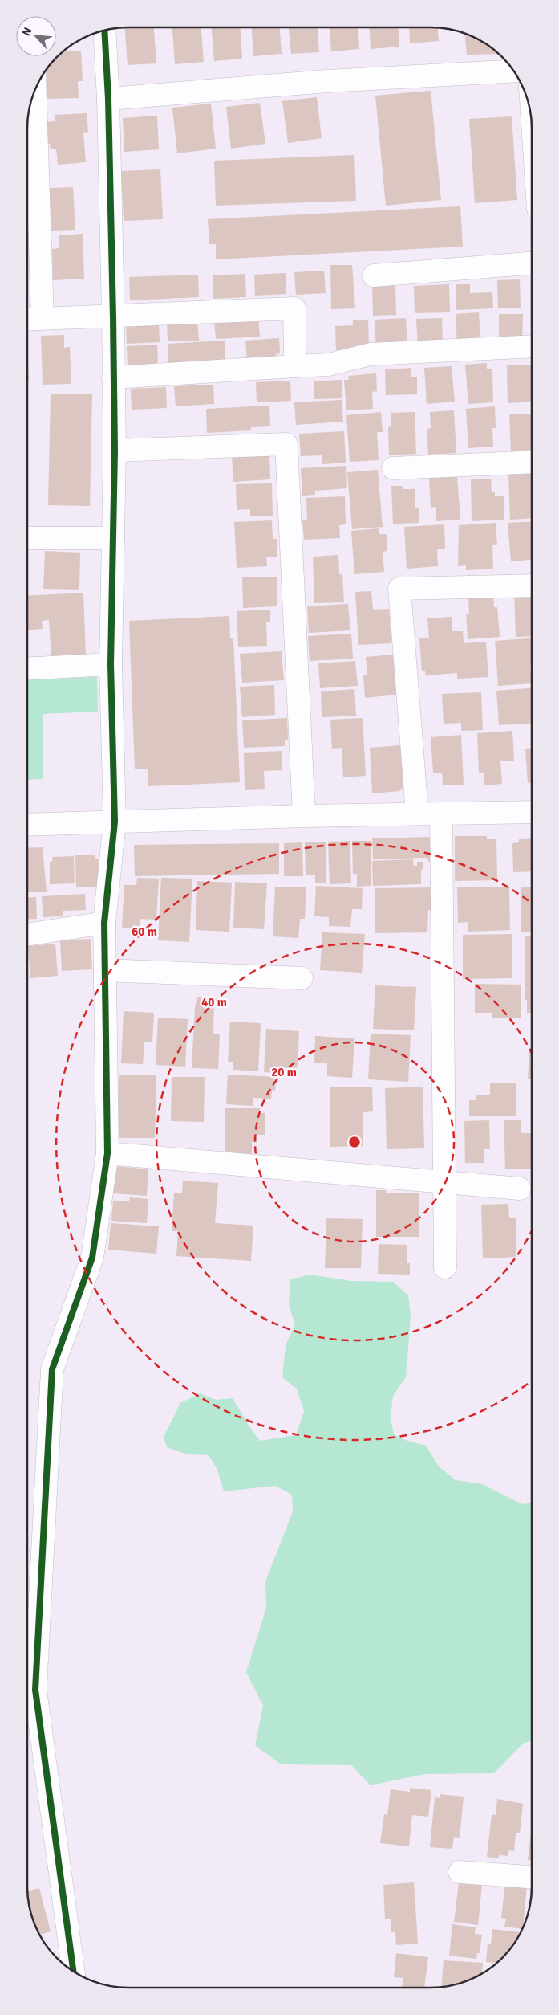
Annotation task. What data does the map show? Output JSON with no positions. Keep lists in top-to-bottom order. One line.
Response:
{"north":"top left","rings":["60 m","40 m","20 m"]}
